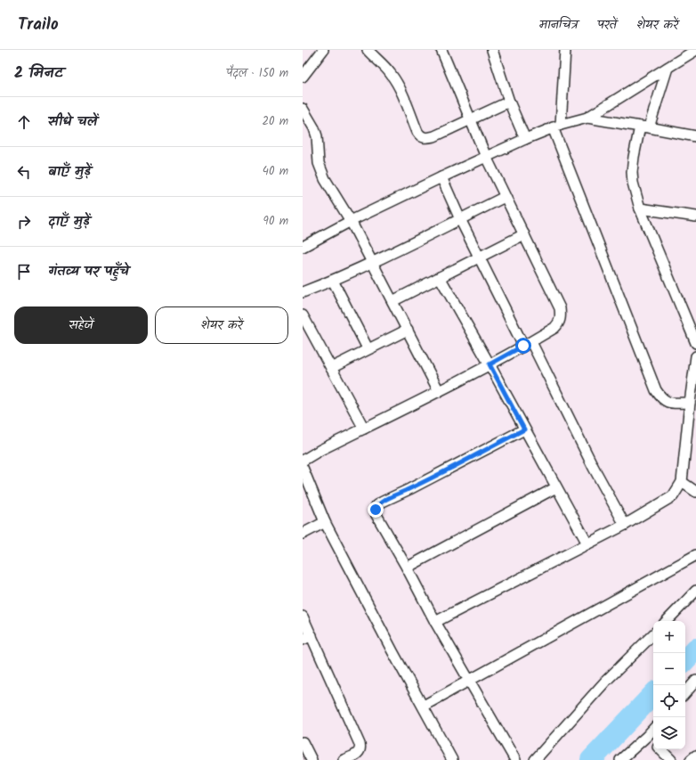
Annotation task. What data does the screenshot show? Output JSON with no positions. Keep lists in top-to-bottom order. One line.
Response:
{"page":{"header":"Trailo","nav":["मानचित्र","परतें","शेयर करें"],"heading":["2 मिनट","पैदल · 150 m"],"list":[["सीधे चलें","20 m"],["बाएँ मुड़ें","40 m"],["दाएँ मुड़ें","90 m"],"गंतव्य पर पहुँचे"],"buttons":["सहेजें","शेयर करें"],"map_buttons":["+","−"]}}
